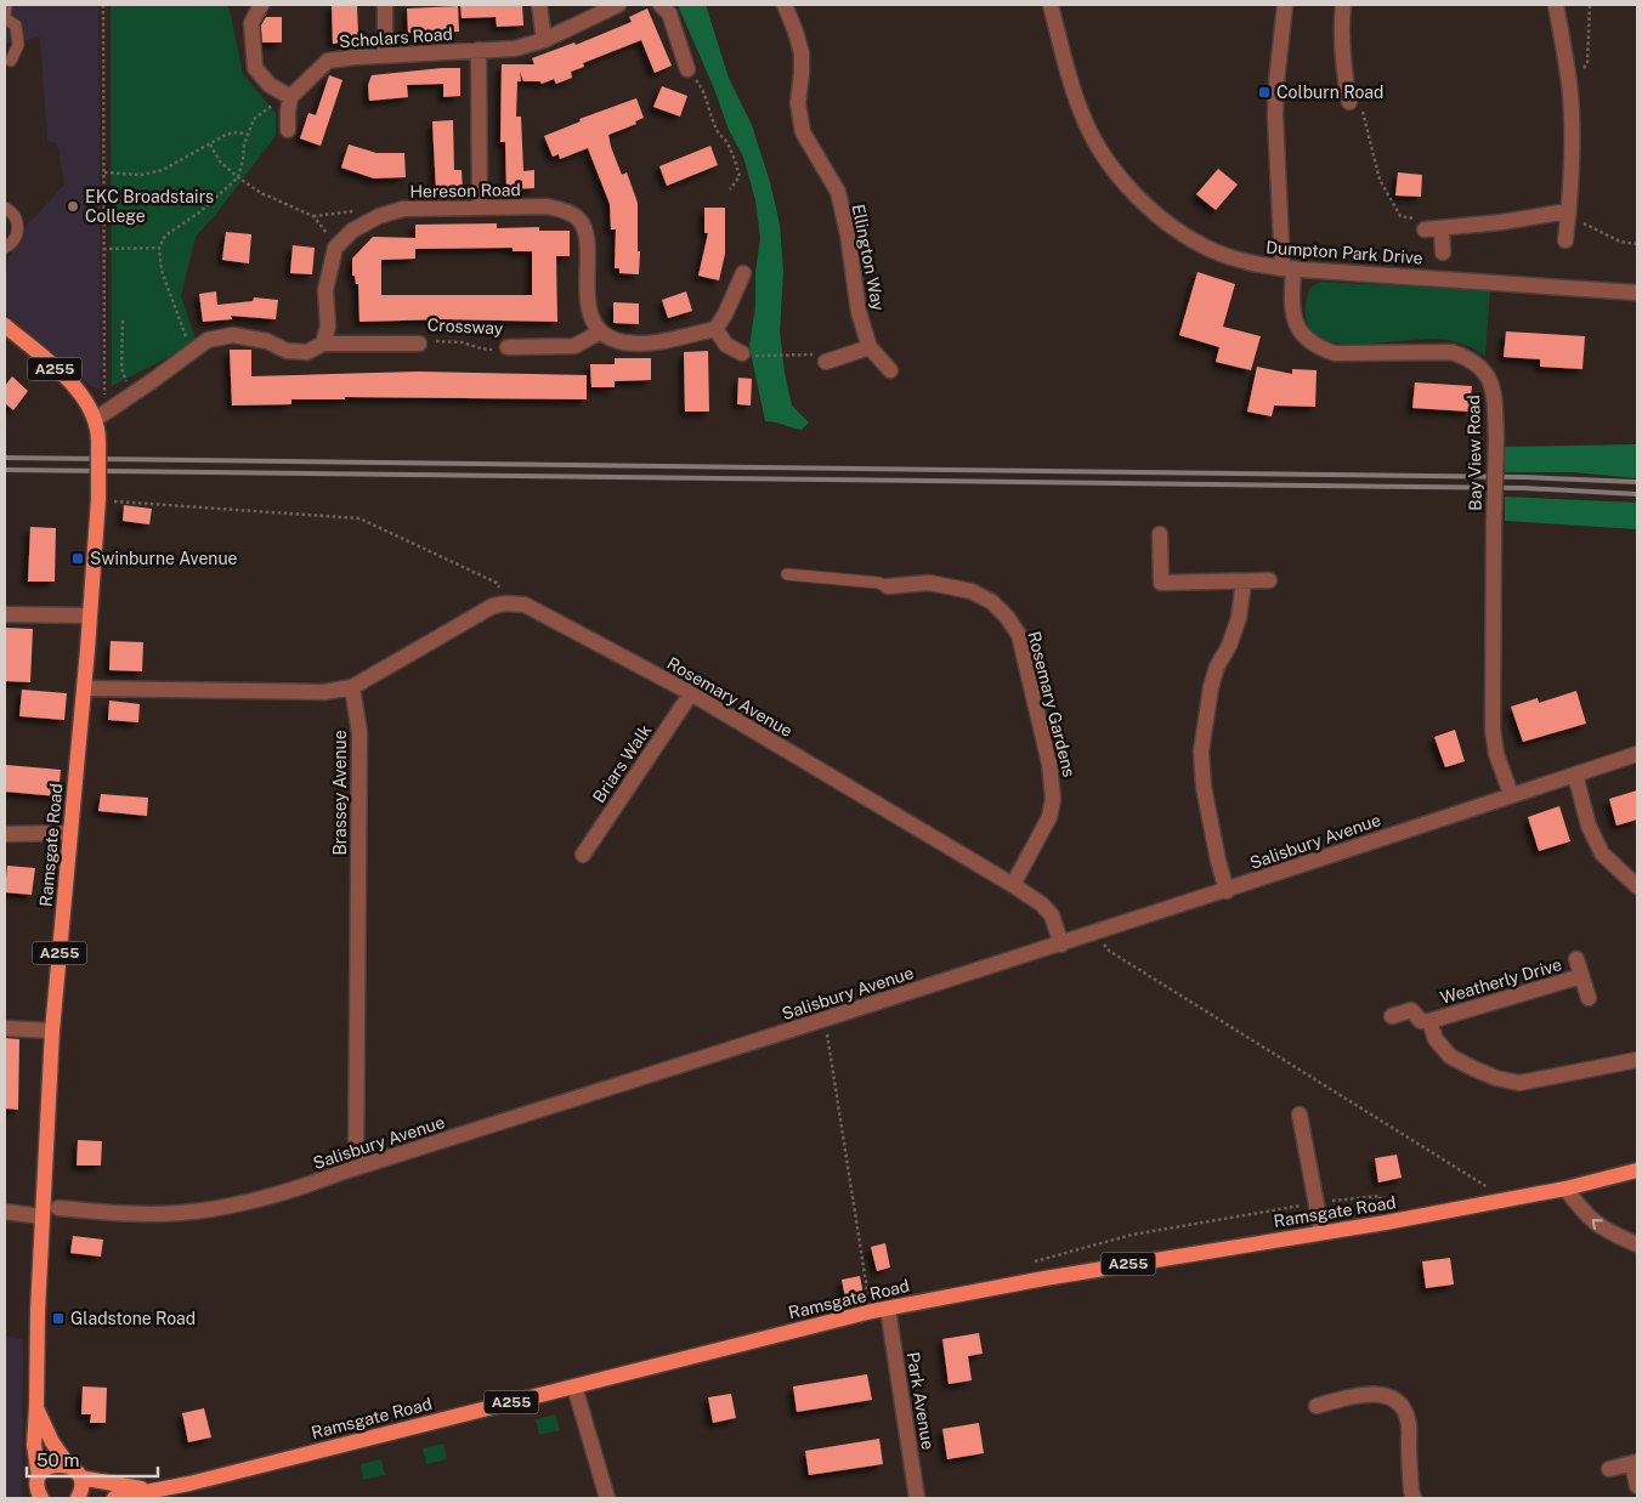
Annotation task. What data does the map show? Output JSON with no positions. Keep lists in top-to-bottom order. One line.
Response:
{"streets":{"main road":["A255","Ramsgate Road"],"street":["Scholars Road","Hereson Road","Dumpton Park Drive","Ellington Way","Crossway","Bay View Road","Rosemary Avenue","Rosemary Gardens","Briars Walk","Brassey Avenue","Salisbury Avenue","Weatherly Drive","Park Avenue"]},"crossings":[["Hereson Road","Crossway"],["Dumpton Park Drive","Bay View Road"],["A255","Ramsgate Road"],["Bay View Road","Salisbury Avenue"],["Rosemary Avenue","Rosemary Gardens"],["Rosemary Avenue","Briars Walk"],["Rosemary Avenue","Salisbury Avenue"],["Brassey Avenue","Salisbury Avenue"],["Ramsgate Road","Park Avenue"]],"places":{"transit":["Colburn Road","Swinburne Avenue","Gladstone Road"],"other":["EKC Broadstairs College"]},"scale_bar":"50 m"}
